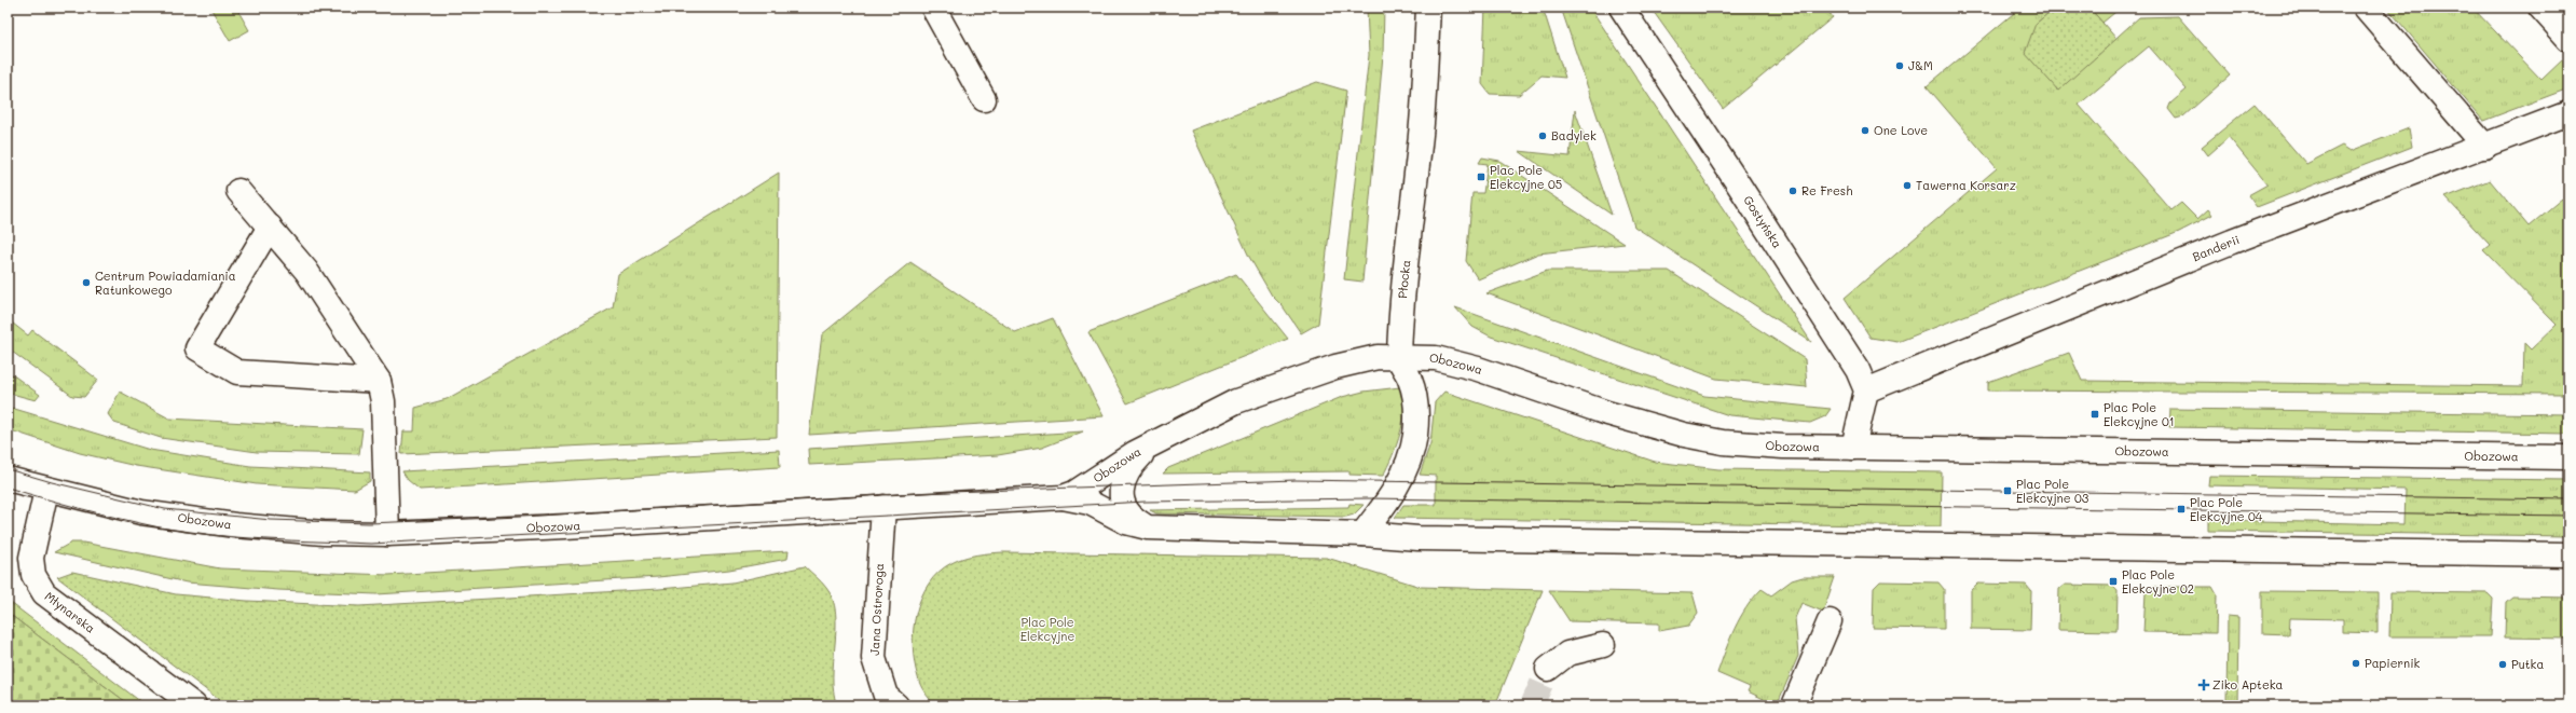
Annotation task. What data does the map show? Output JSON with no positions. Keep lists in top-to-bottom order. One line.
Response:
{"streets":{"street":["Gostyńska","Banderii","Płocka","Obozowa","Jana Ostroroga","Młynarska"]},"crossings":[["Gostyńska","Banderii"],["Płocka","Obozowa"],["Obozowa","Jana Ostroroga"],["Obozowa","Młynarska"]],"parks":["Plac Pole Elekcyjne"],"places":{"other":["J&M","One Love","Badylek","Tawerna Korsarz","Re Fresh","Centrum Powiadamiania Ratunkowego","Papiernik","Putka"],"transit":["Plac Pole Elekcyjne 05","Plac Pole Elekcyjne 01","Plac Pole Elekcyjne 03","Plac Pole Elekcyjne 04","Plac Pole Elekcyjne 02"],"health":["Ziko Apteka"]}}
